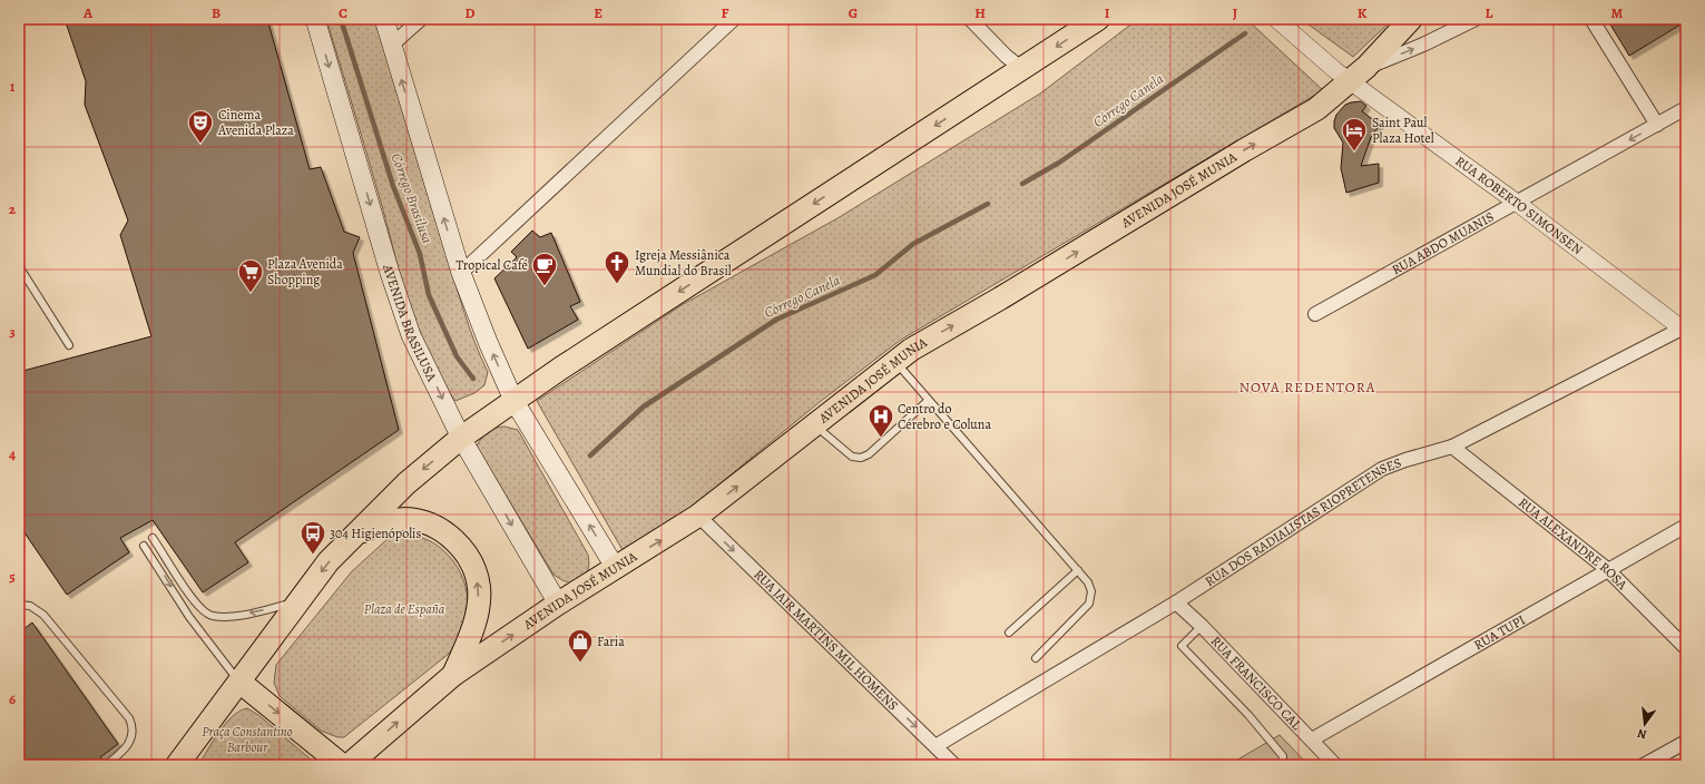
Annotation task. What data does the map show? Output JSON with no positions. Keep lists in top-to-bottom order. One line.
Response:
{"streets":{"main road":["AVENIDA JOSÉ MUNIA","AVENIDA BRASILUSA"],"street":["RUA ROBERTO SIMONSEN","RUA ABDO MUANIS","RUA DOS RADIALISTAS RIOPRETENSES","RUA ALEXANDRE ROSA","RUA TUPI","RUA JAIR MARTINS MIL HOMENS","RUA FRANCISCO CAL"]},"crossings":[["AVENIDA JOSÉ MUNIA","RUA ROBERTO SIMONSEN"],["AVENIDA JOSÉ MUNIA","AVENIDA BRASILUSA"],["AVENIDA JOSÉ MUNIA","RUA JAIR MARTINS MIL HOMENS"],["RUA ROBERTO SIMONSEN","RUA ABDO MUANIS"],["RUA ROBERTO SIMONSEN","RUA DOS RADIALISTAS RIOPRETENSES"],["RUA DOS RADIALISTAS RIOPRETENSES","RUA ALEXANDRE ROSA"],["RUA DOS RADIALISTAS RIOPRETENSES","RUA JAIR MARTINS MIL HOMENS"],["RUA DOS RADIALISTAS RIOPRETENSES","RUA FRANCISCO CAL"],["RUA ALEXANDRE ROSA","RUA TUPI"],["RUA TUPI","RUA FRANCISCO CAL"]],"one_way":["RUA ABDO MUANIS","RUA JAIR MARTINS MIL HOMENS"],"districts":["NOVA REDENTORA"],"water":["Córrego Canela","Córrego Brasilusa"],"parks":["Plaza de España","Praça Constantino Barbour"],"places":{"theatre":["Cinema Avenida Plaza"],"hotel":["Saint Paul Plaza Hotel"],"church":["Igreja Messiânica Mundial do Brasil"],"cafe":["Tropical Café"],"supermarket":["Plaza Avenida Shopping"],"hospital":["Centro do Cérebro e Coluna"],"bus stop":["304 Higienópolis"],"shop":["Faria"]},"north":"bottom","grid":{"columns":["A","B","C","D","E","F","G","H","I","J","K","L","M"],"rows":["1","2","3","4","5","6"]}}
